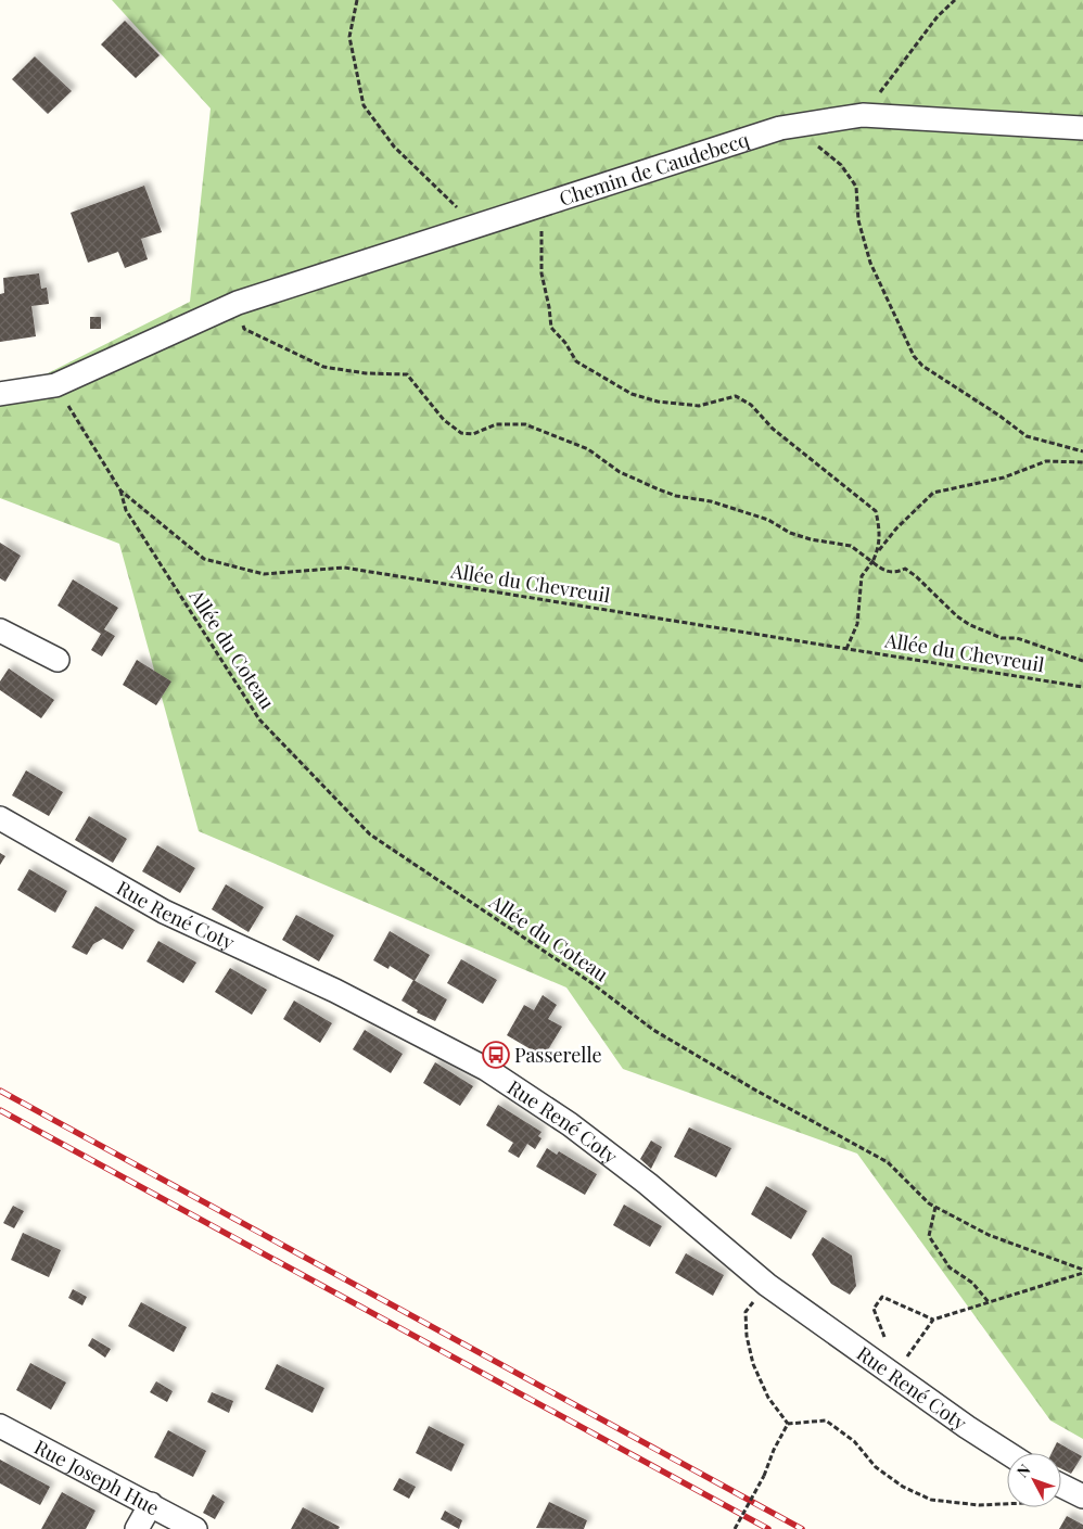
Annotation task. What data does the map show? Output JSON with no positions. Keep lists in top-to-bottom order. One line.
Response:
{"streets":{"street":["Chemin de Caudebecq","Rue René Coty","Rue Joseph Hue"],"path":["Allée du Chevreuil","Allée du Coteau"]},"crossings":[["Chemin de Caudebecq","Allée du Chevreuil"],["Allée du Chevreuil","Allée du Coteau"]],"places":{"bus stop":["Passerelle"]},"north":"top left"}
